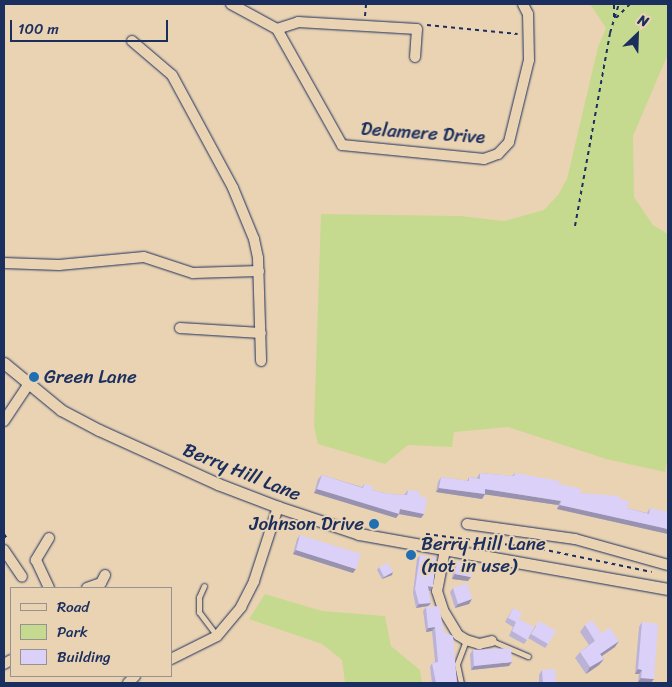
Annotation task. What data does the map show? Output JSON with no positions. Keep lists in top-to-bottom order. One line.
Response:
{"streets":{"street":["Delamere Drive","Berry Hill Lane"]},"places":["Green Lane","Johnson Drive","Berry Hill Lane (not in use)"],"legend":["Road","Park","Building"],"scale_bar":"100 m","north":"top right"}
